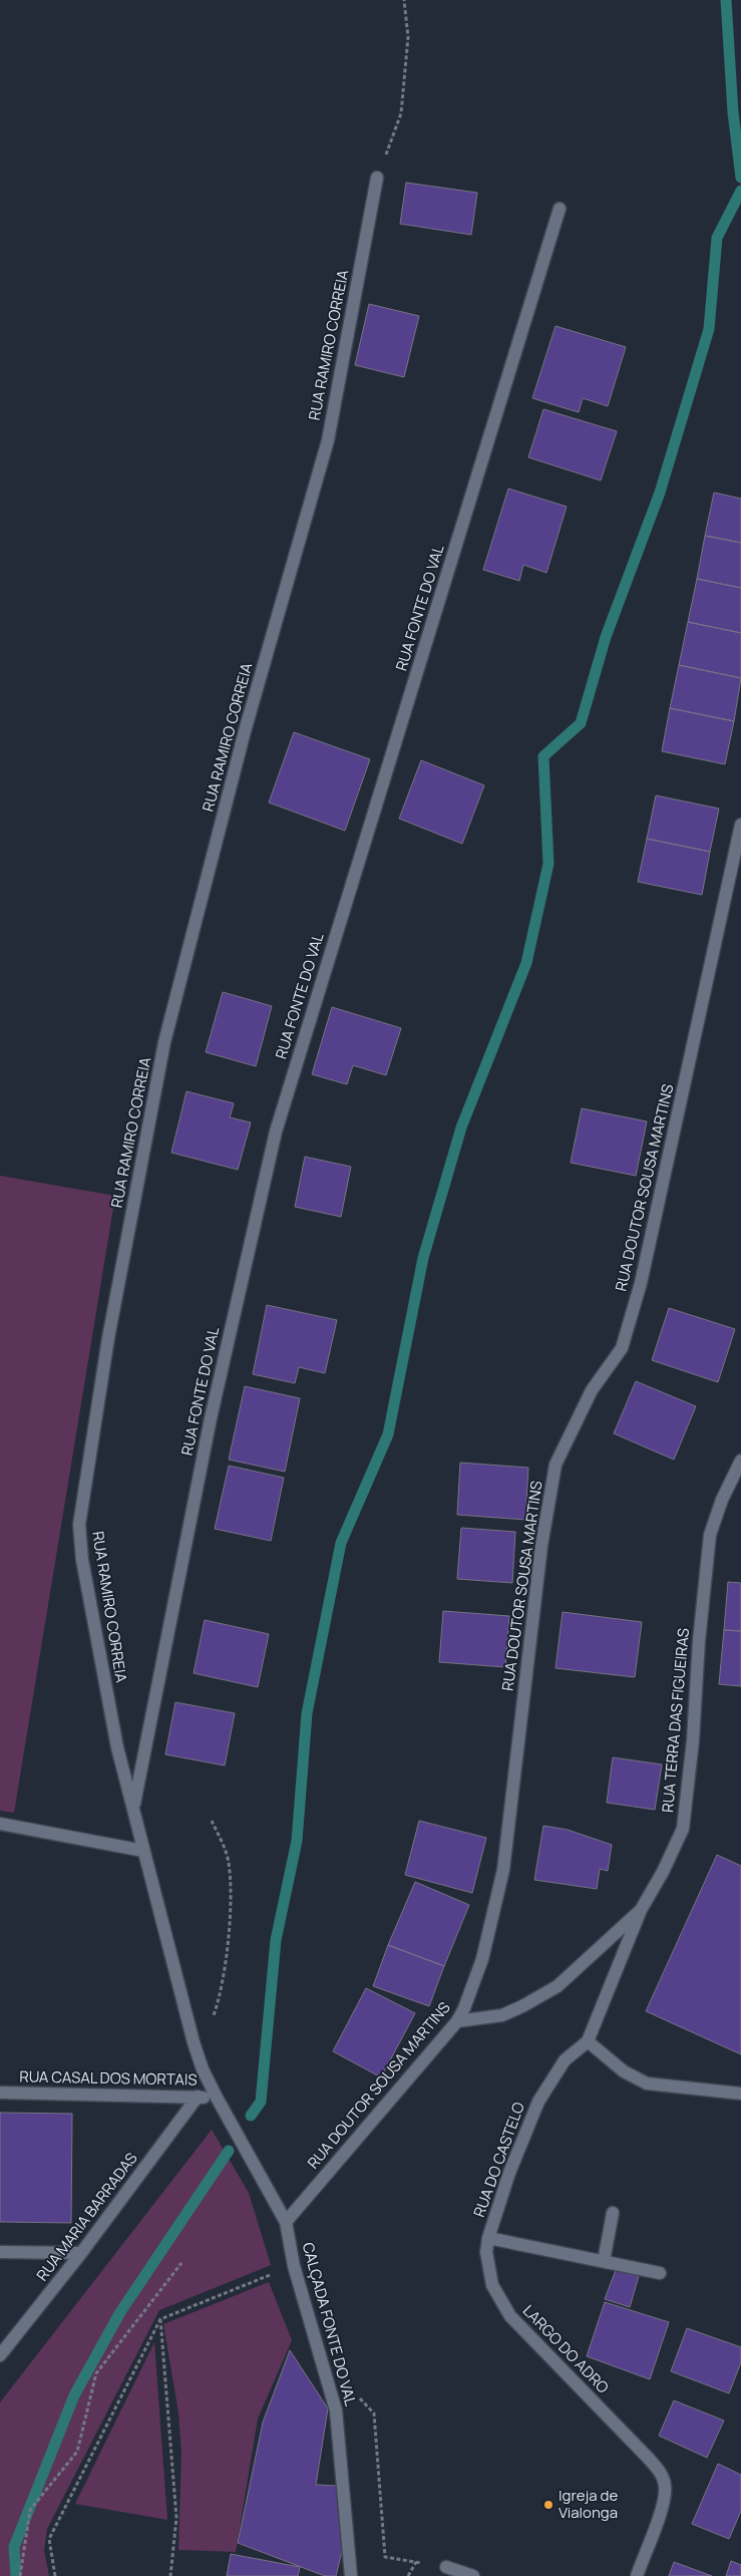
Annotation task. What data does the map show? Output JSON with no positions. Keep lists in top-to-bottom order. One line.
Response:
{"streets":{"street":["RUA RAMIRO CORREIA","RUA FONTE DO VAL","RUA DOUTOR SOUSA MARTINS","RUA TERRA DAS FIGUEIRAS","RUA CASAL DOS MORTAIS","RUA DO CASTELO","RUA MARIA BARRADAS","CALÇADA FONTE DO VAL","LARGO DO ADRO"]},"crossings":[["RUA RAMIRO CORREIA","RUA FONTE DO VAL"],["RUA RAMIRO CORREIA","RUA CASAL DOS MORTAIS"],["RUA RAMIRO CORREIA","CALÇADA FONTE DO VAL"],["RUA DOUTOR SOUSA MARTINS","RUA TERRA DAS FIGUEIRAS"],["RUA DOUTOR SOUSA MARTINS","CALÇADA FONTE DO VAL"],["RUA CASAL DOS MORTAIS","RUA MARIA BARRADAS"],["RUA CASAL DOS MORTAIS","CALÇADA FONTE DO VAL"],["RUA DO CASTELO","LARGO DO ADRO"]],"places":["Igreja de Vialonga"]}
